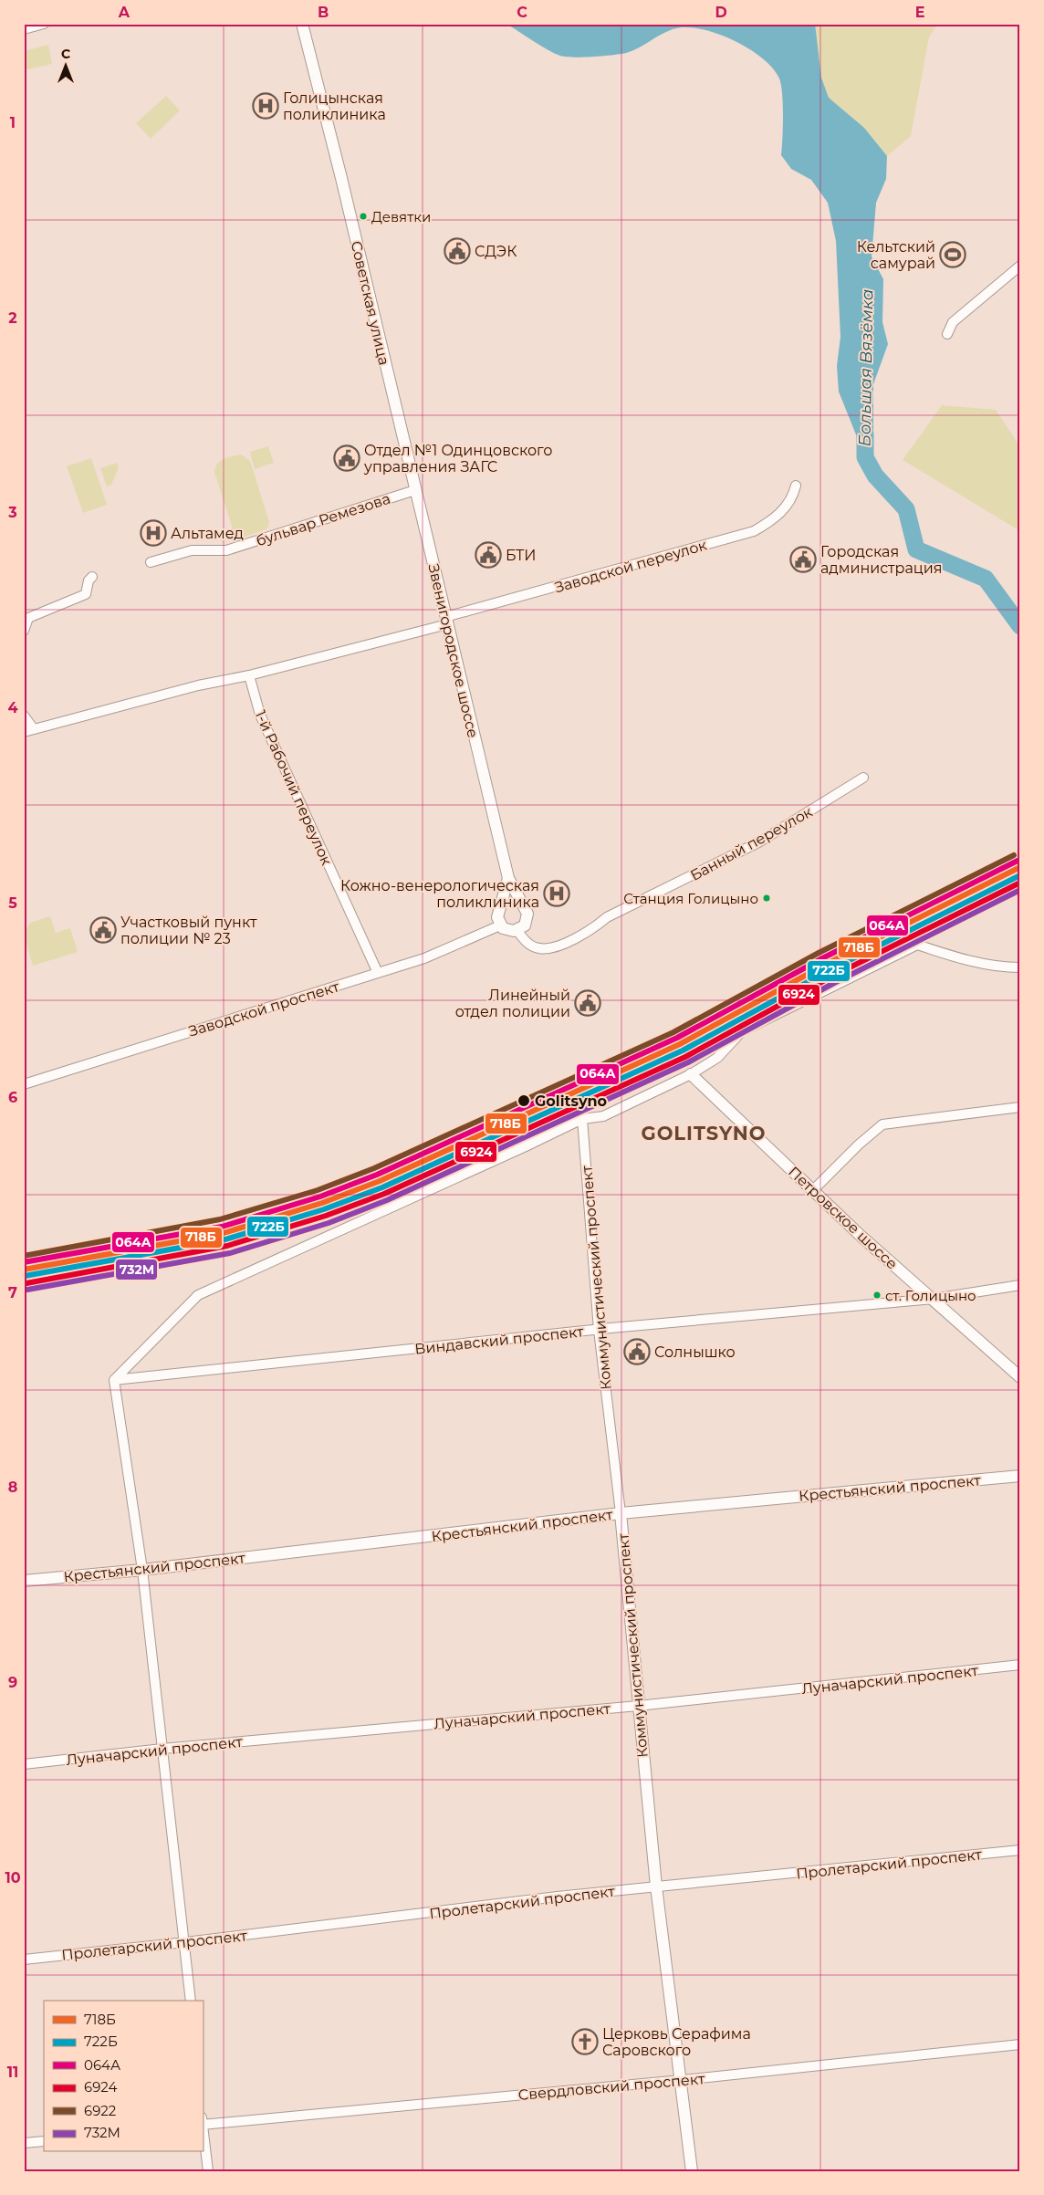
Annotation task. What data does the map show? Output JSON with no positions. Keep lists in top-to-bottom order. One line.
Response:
{"streets":{"street":["Советская улица","бульвар Ремезова","Заводской переулок","Звенигородское шоссе","1-й Рабочий переулок","Банный переулок","Заводской проспект","Петровское шоссе","Коммунистический проспект","Виндавский проспект","Крестьянский проспект","Луначарский проспект","Пролетарский проспект","Свердловский проспект"]},"crossings":[["Советская улица","Звенигородское шоссе"],["бульвар Ремезова","Звенигородское шоссе"],["Заводской переулок","Звенигородское шоссе"],["1-й Рабочий переулок","Заводской проспект"],["Банный переулок","Заводской проспект"],["Петровское шоссе","Виндавский проспект"],["Коммунистический проспект","Виндавский проспект"],["Коммунистический проспект","Крестьянский проспект"],["Коммунистический проспект","Луначарский проспект"],["Коммунистический проспект","Пролетарский проспект"],["Коммунистический проспект","Свердловский проспект"]],"districts":["GOLITSYNO"],"water":["Большая Вязёмка"],"places":{"hospital":["Голицынская поликлиника","Альтамед","Кожно-венерологическая поликлиника"],"other":["Девятки","Станция Голицыно","Golitsyno","ст. Голицыно"],"public building":["СДЭК","Отдел №1 Одинцовского управления ЗАГС","БТИ","Городская администрация","Участковый пункт полиции № 23","Линейный отдел полиции","Солнышко"],"sports":["Кельтский самурай"],"church":["Церковь Серафима Саровского"]},"lines":["transit line 6922","transit line 064А","transit line 718Б","transit line 722Б","transit line 6924","transit line 732М"],"legend":["718Б","722Б","064А","6924","6922","732М"],"north":"top","grid":{"columns":["A","B","C","D","E"],"rows":["1","2","3","4","5","6","7","8","9","10","11"]}}
